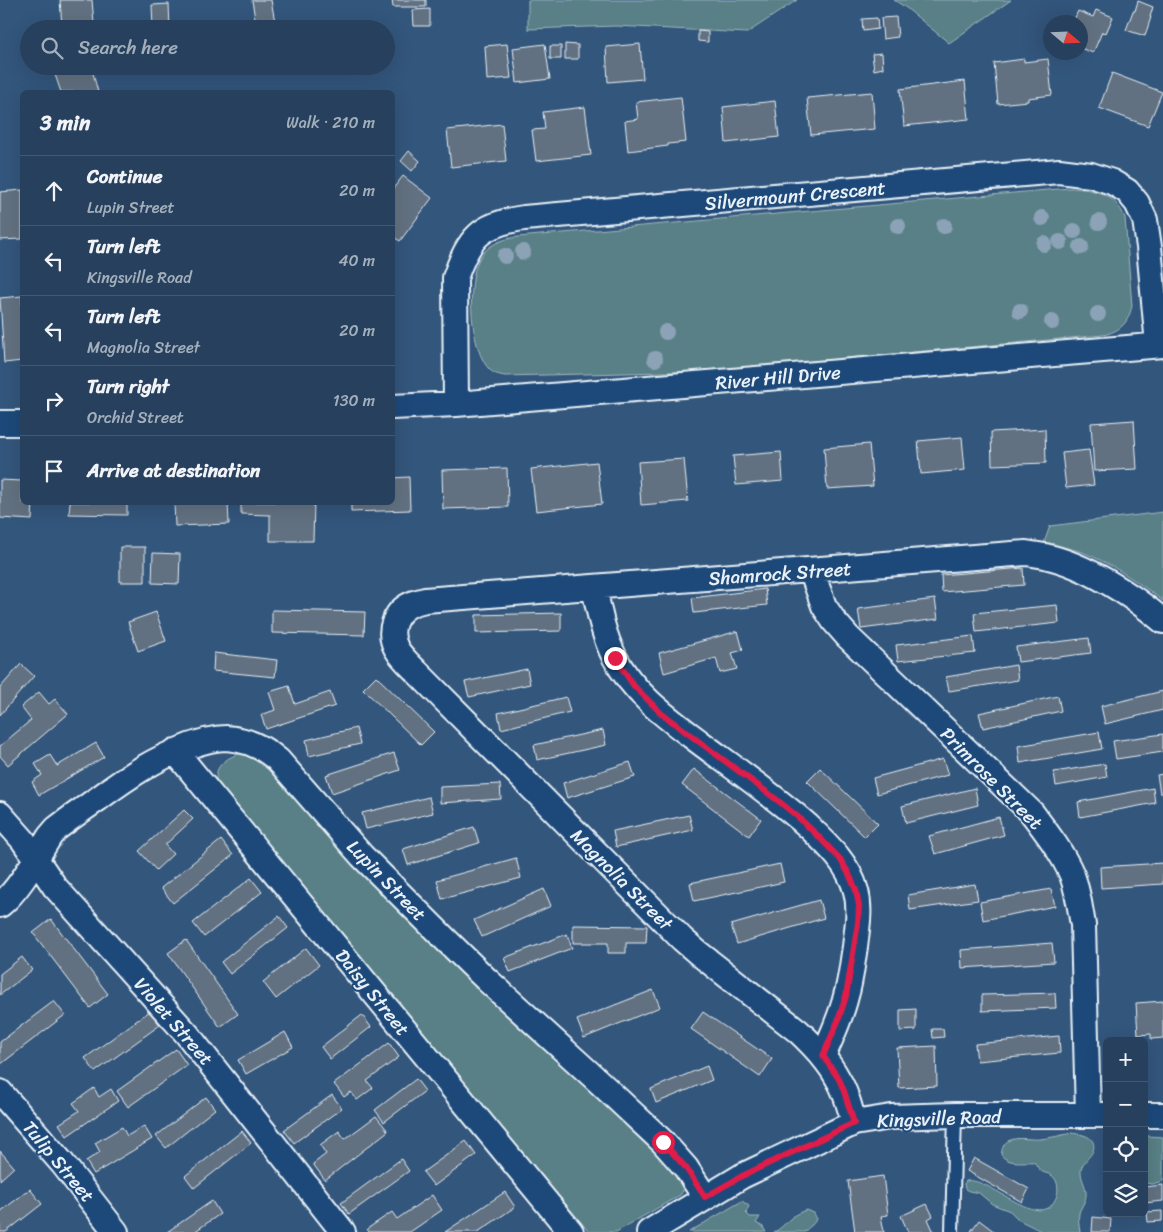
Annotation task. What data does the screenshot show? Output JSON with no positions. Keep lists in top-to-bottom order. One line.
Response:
{"streets":{"street":["Silvermount Crescent","River Hill Drive","Shamrock Street","Primrose Street","Magnolia Street","Lupin Street","Daisy Street","Violet Street","Kingsville Road","Tulip Street"]},"crossings":[["Silvermount Crescent","River Hill Drive"],["Shamrock Street","Primrose Street"],["Shamrock Street","Magnolia Street"],["Primrose Street","Kingsville Road"],["Magnolia Street","Kingsville Road"],["Lupin Street","Daisy Street"],["Lupin Street","Violet Street"],["Lupin Street","Kingsville Road"]],"north":"right","page":{"search":"Search here","heading":["3 min","Walk · 210 m"],"list":[["Continue","Lupin Street","20 m"],["Turn left","Kingsville Road","40 m"],["Turn left","Magnolia Street","20 m"],["Turn right","Orchid Street","130 m"],"Arrive at destination"],"map_buttons":["+","−"]}}
